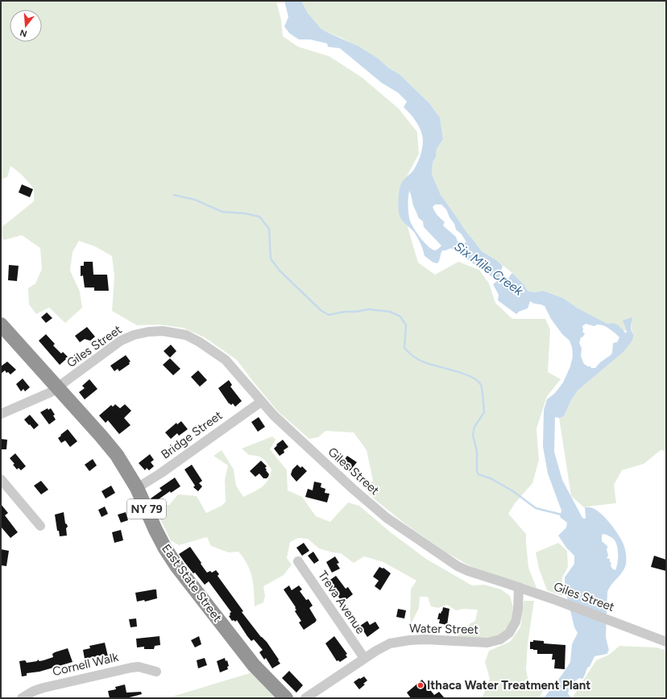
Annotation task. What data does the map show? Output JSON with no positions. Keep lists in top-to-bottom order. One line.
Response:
{"streets":{"highway":["NY 79","East State Street"],"street":["Giles Street","Bridge Street","Treva Avenue","Water Street","Cornell Walk"]},"crossings":[["Giles Street","Bridge Street"],["Giles Street","East State Street"],["Giles Street","Water Street"],["Bridge Street","East State Street"],["Treva Avenue","Water Street"]],"water":["Six Mile Creek"],"places":["Ithaca Water Treatment Plant"],"north":"bottom"}
